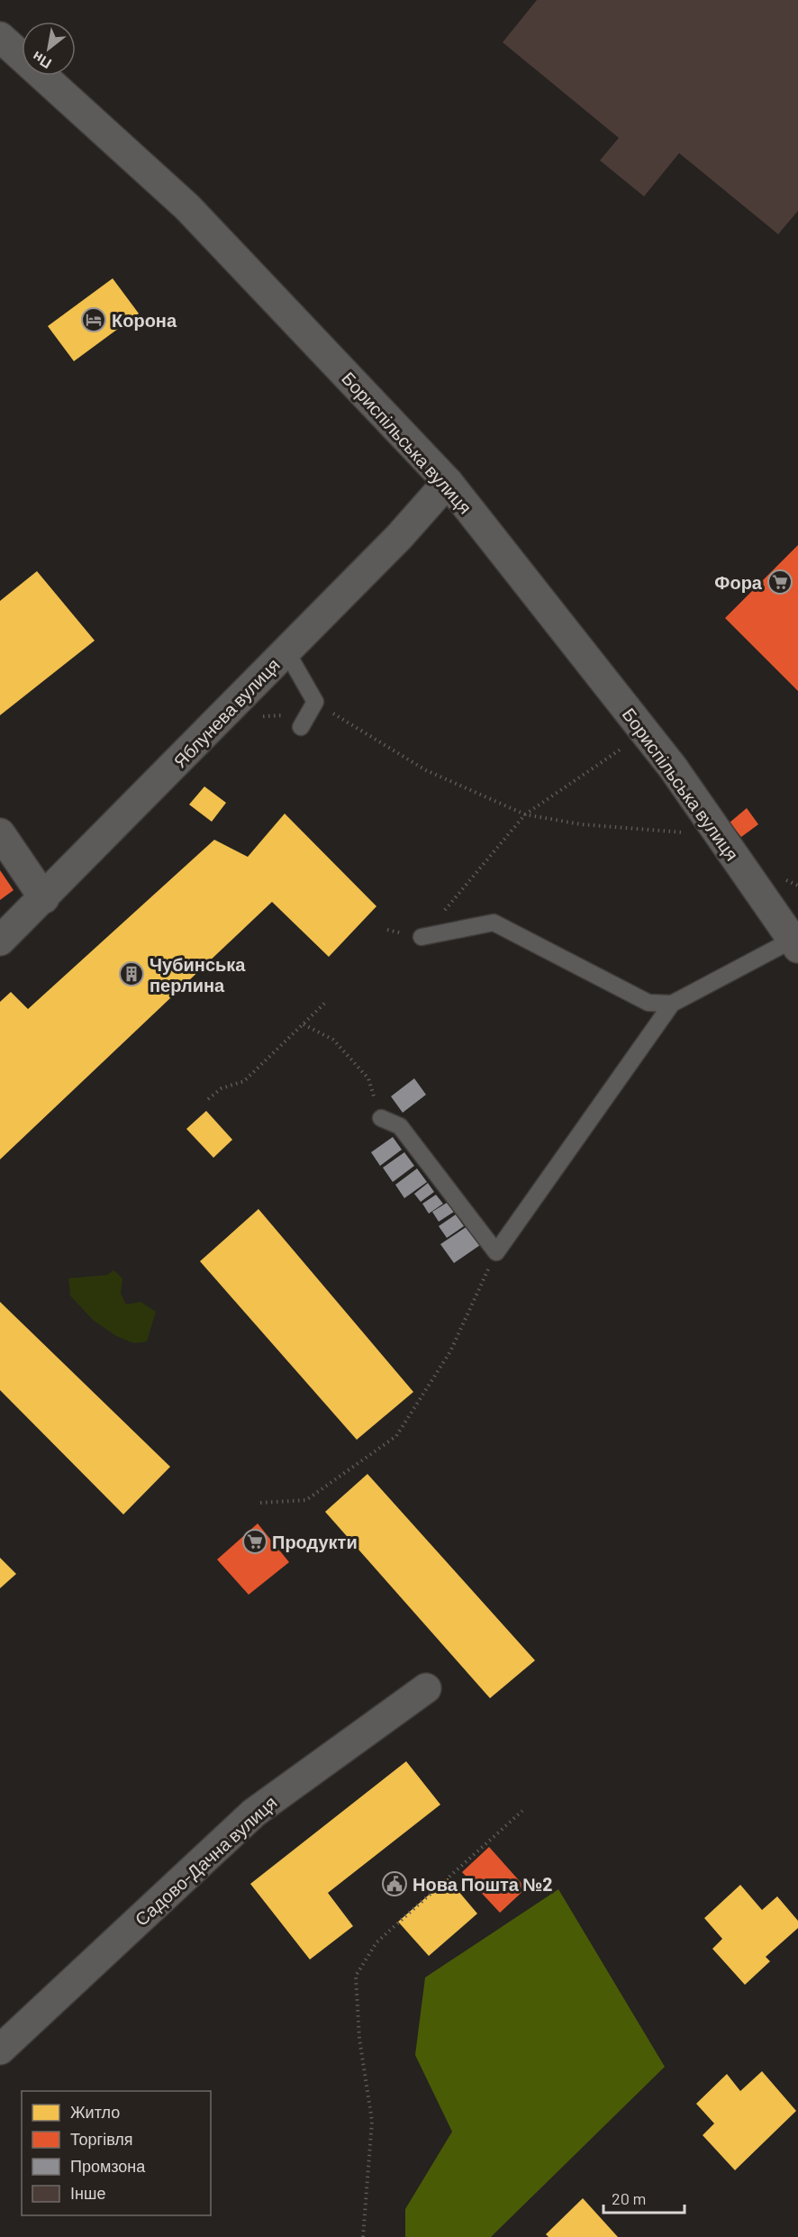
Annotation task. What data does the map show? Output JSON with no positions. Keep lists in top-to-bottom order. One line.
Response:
{"streets":{"street":["Бориспільська вулиця","Яблунева вулиця","Садово-Дачна вулиця"]},"crossings":[["Бориспільська вулиця","Яблунева вулиця"]],"places":{"hotel":["Корона"],"supermarket":["Фора","Продукти"],"building":["Чубинська перлина"],"public building":["Нова Пошта №2"]},"legend":["Житло","Торгівля","Промзона","Інше"],"scale_bar":"20 m","north":"bottom left"}
